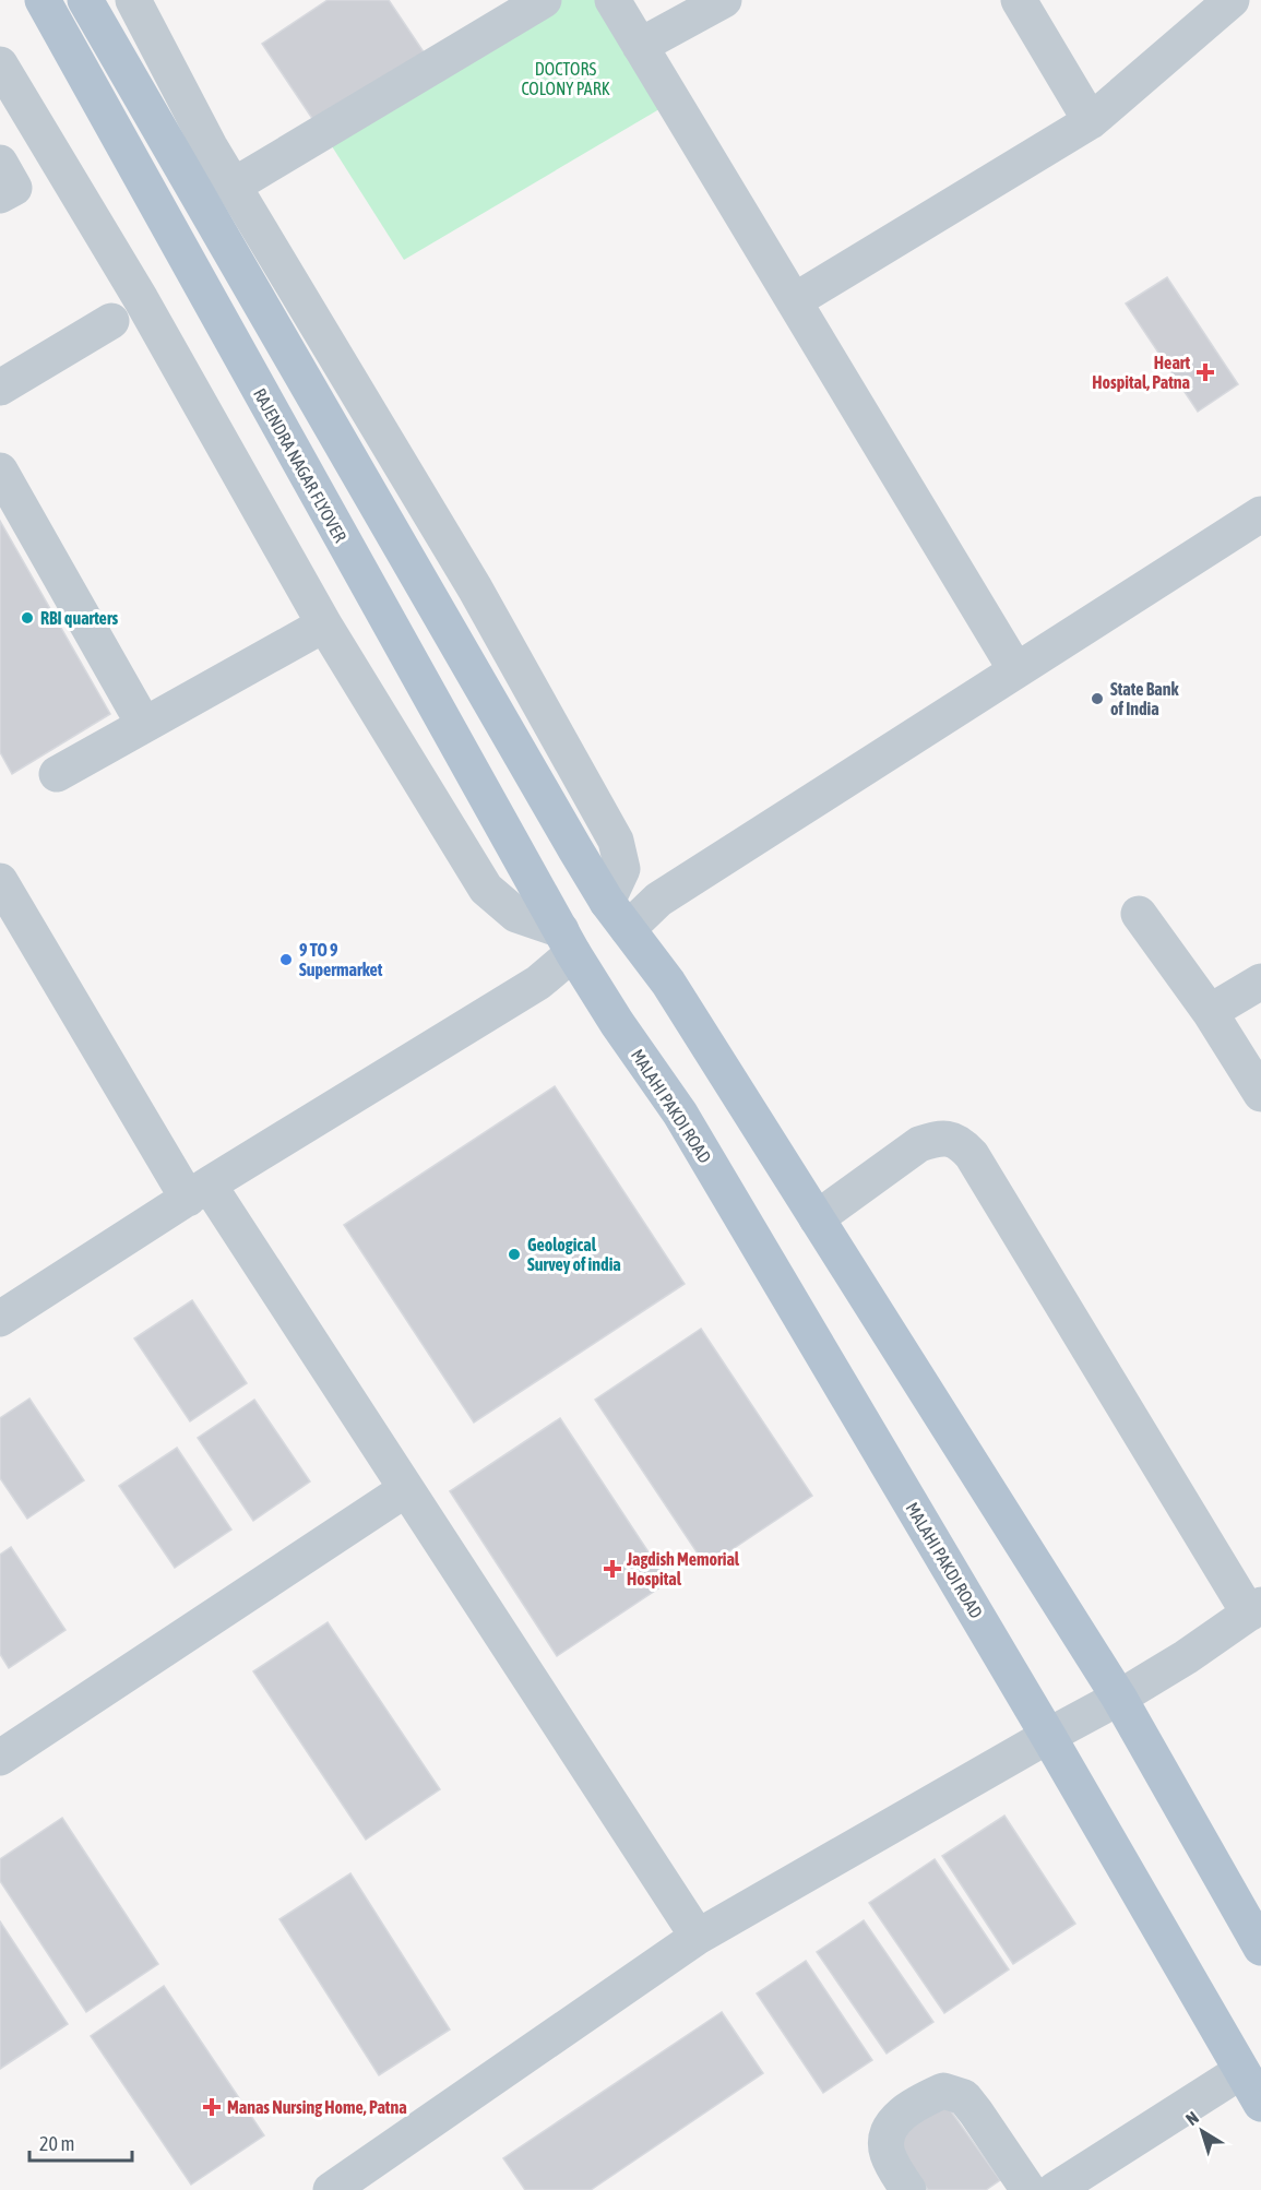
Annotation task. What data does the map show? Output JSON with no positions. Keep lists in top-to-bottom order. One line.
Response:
{"streets":{"main road":["RAJENDRA NAGAR FLYOVER","MALAHI PAKDI ROAD"]},"crossings":[["RAJENDRA NAGAR FLYOVER","MALAHI PAKDI ROAD"]],"parks":["DOCTORS COLONY PARK"],"places":{"health":["Heart Hospital, Patna","Jagdish Memorial Hospital","Manas Nursing Home, Patna"],"other":["RBI quarters","State Bank of India","9 TO 9 Supermarket","Geological Survey of india"]},"scale_bar":"20 m","north":"top left"}
